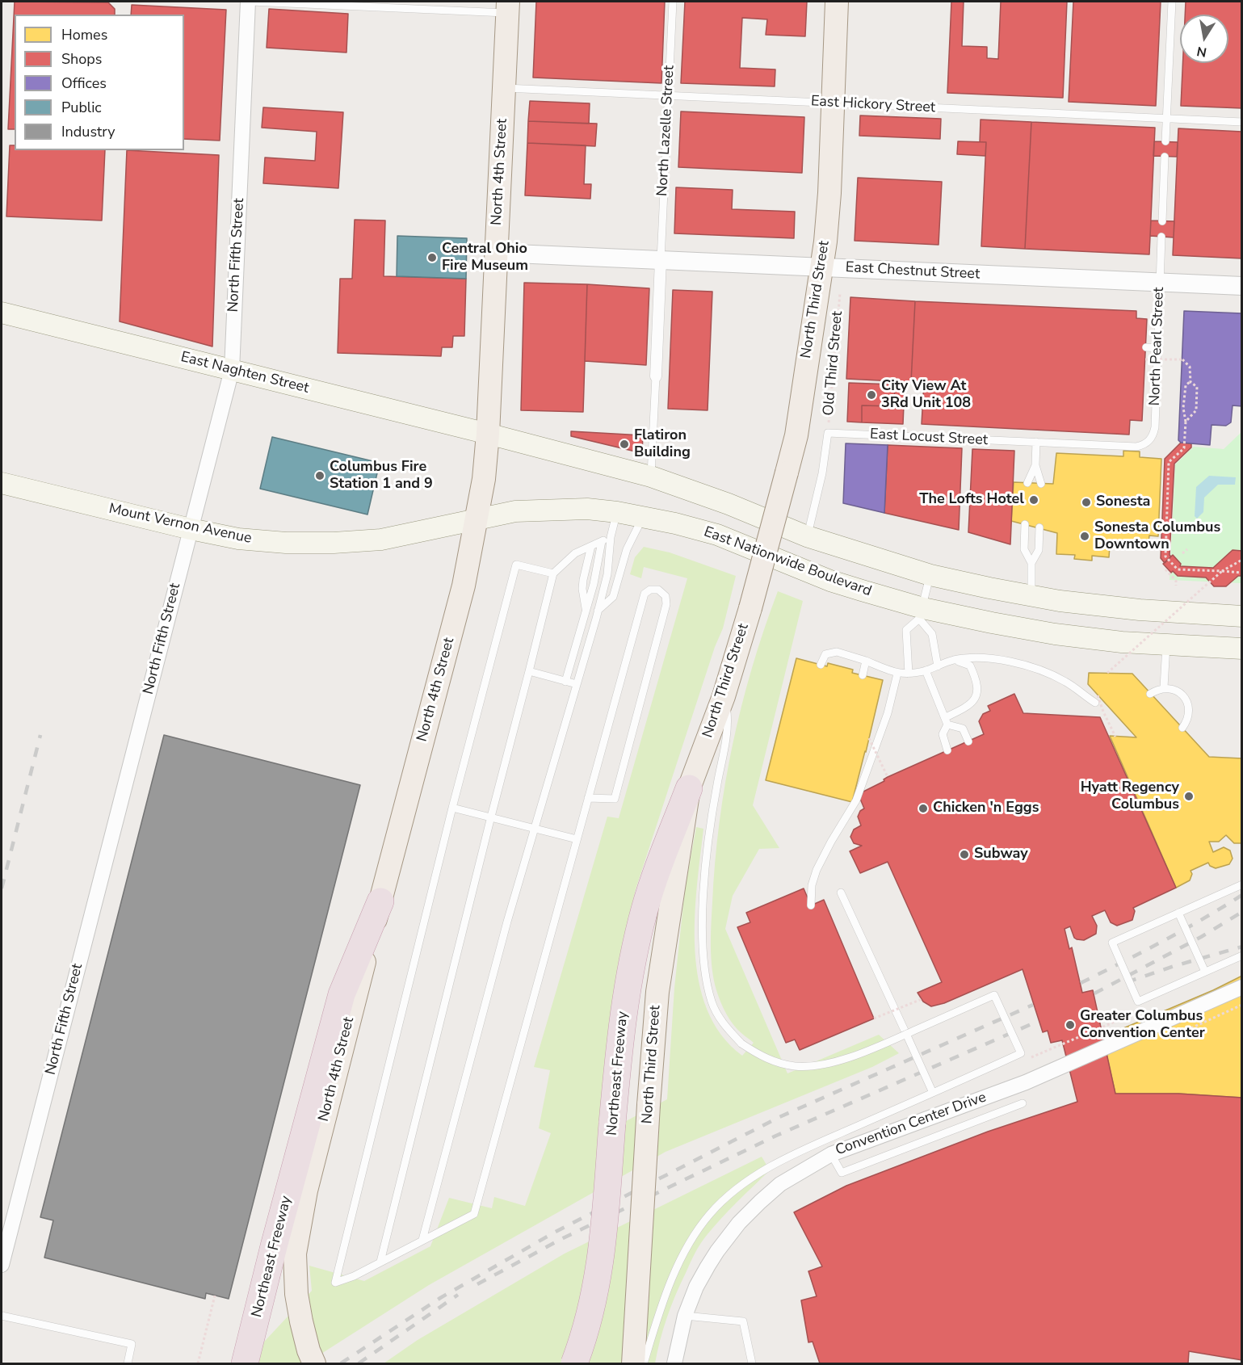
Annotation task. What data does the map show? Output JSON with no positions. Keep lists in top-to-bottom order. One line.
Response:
{"streets":{"highway":["Northeast Freeway"],"main road":["North 4th Street","North Third Street","East Naghten Street","Mount Vernon Avenue","East Nationwide Boulevard"],"street":["North Fifth Street","East Chestnut Street","Convention Center Drive"],"lane":["East Hickory Street","North Lazelle Street","North Pearl Street","East Locust Street"],"path":["Old Third Street"]},"crossings":[["East Hickory Street","North Lazelle Street"],["East Hickory Street","North 4th Street"],["East Hickory Street","North Third Street"],["North Lazelle Street","East Chestnut Street"],["North 4th Street","East Chestnut Street"],["North 4th Street","East Naghten Street"],["North 4th Street","Mount Vernon Avenue"],["North 4th Street","East Nationwide Boulevard"],["North 4th Street","Northeast Freeway"],["North Fifth Street","East Naghten Street"],["North Fifth Street","Mount Vernon Avenue"],["East Chestnut Street","North Third Street"],["East Chestnut Street","North Pearl Street"],["North Third Street","Northeast Freeway"],["North Pearl Street","East Locust Street"],["Old Third Street","East Locust Street"],["Mount Vernon Avenue","East Nationwide Boulevard"]],"places":["Central Ohio Fire Museum","City View At 3Rd Unit 108","Flatiron Building","Columbus Fire Station 1 and 9","The Lofts Hotel","Sonesta","Sonesta Columbus Downtown","Hyatt Regency Columbus","Chicken 'n Eggs","Subway","Greater Columbus Convention Center"],"legend":["Homes","Shops","Offices","Public","Industry"],"north":"bottom"}
